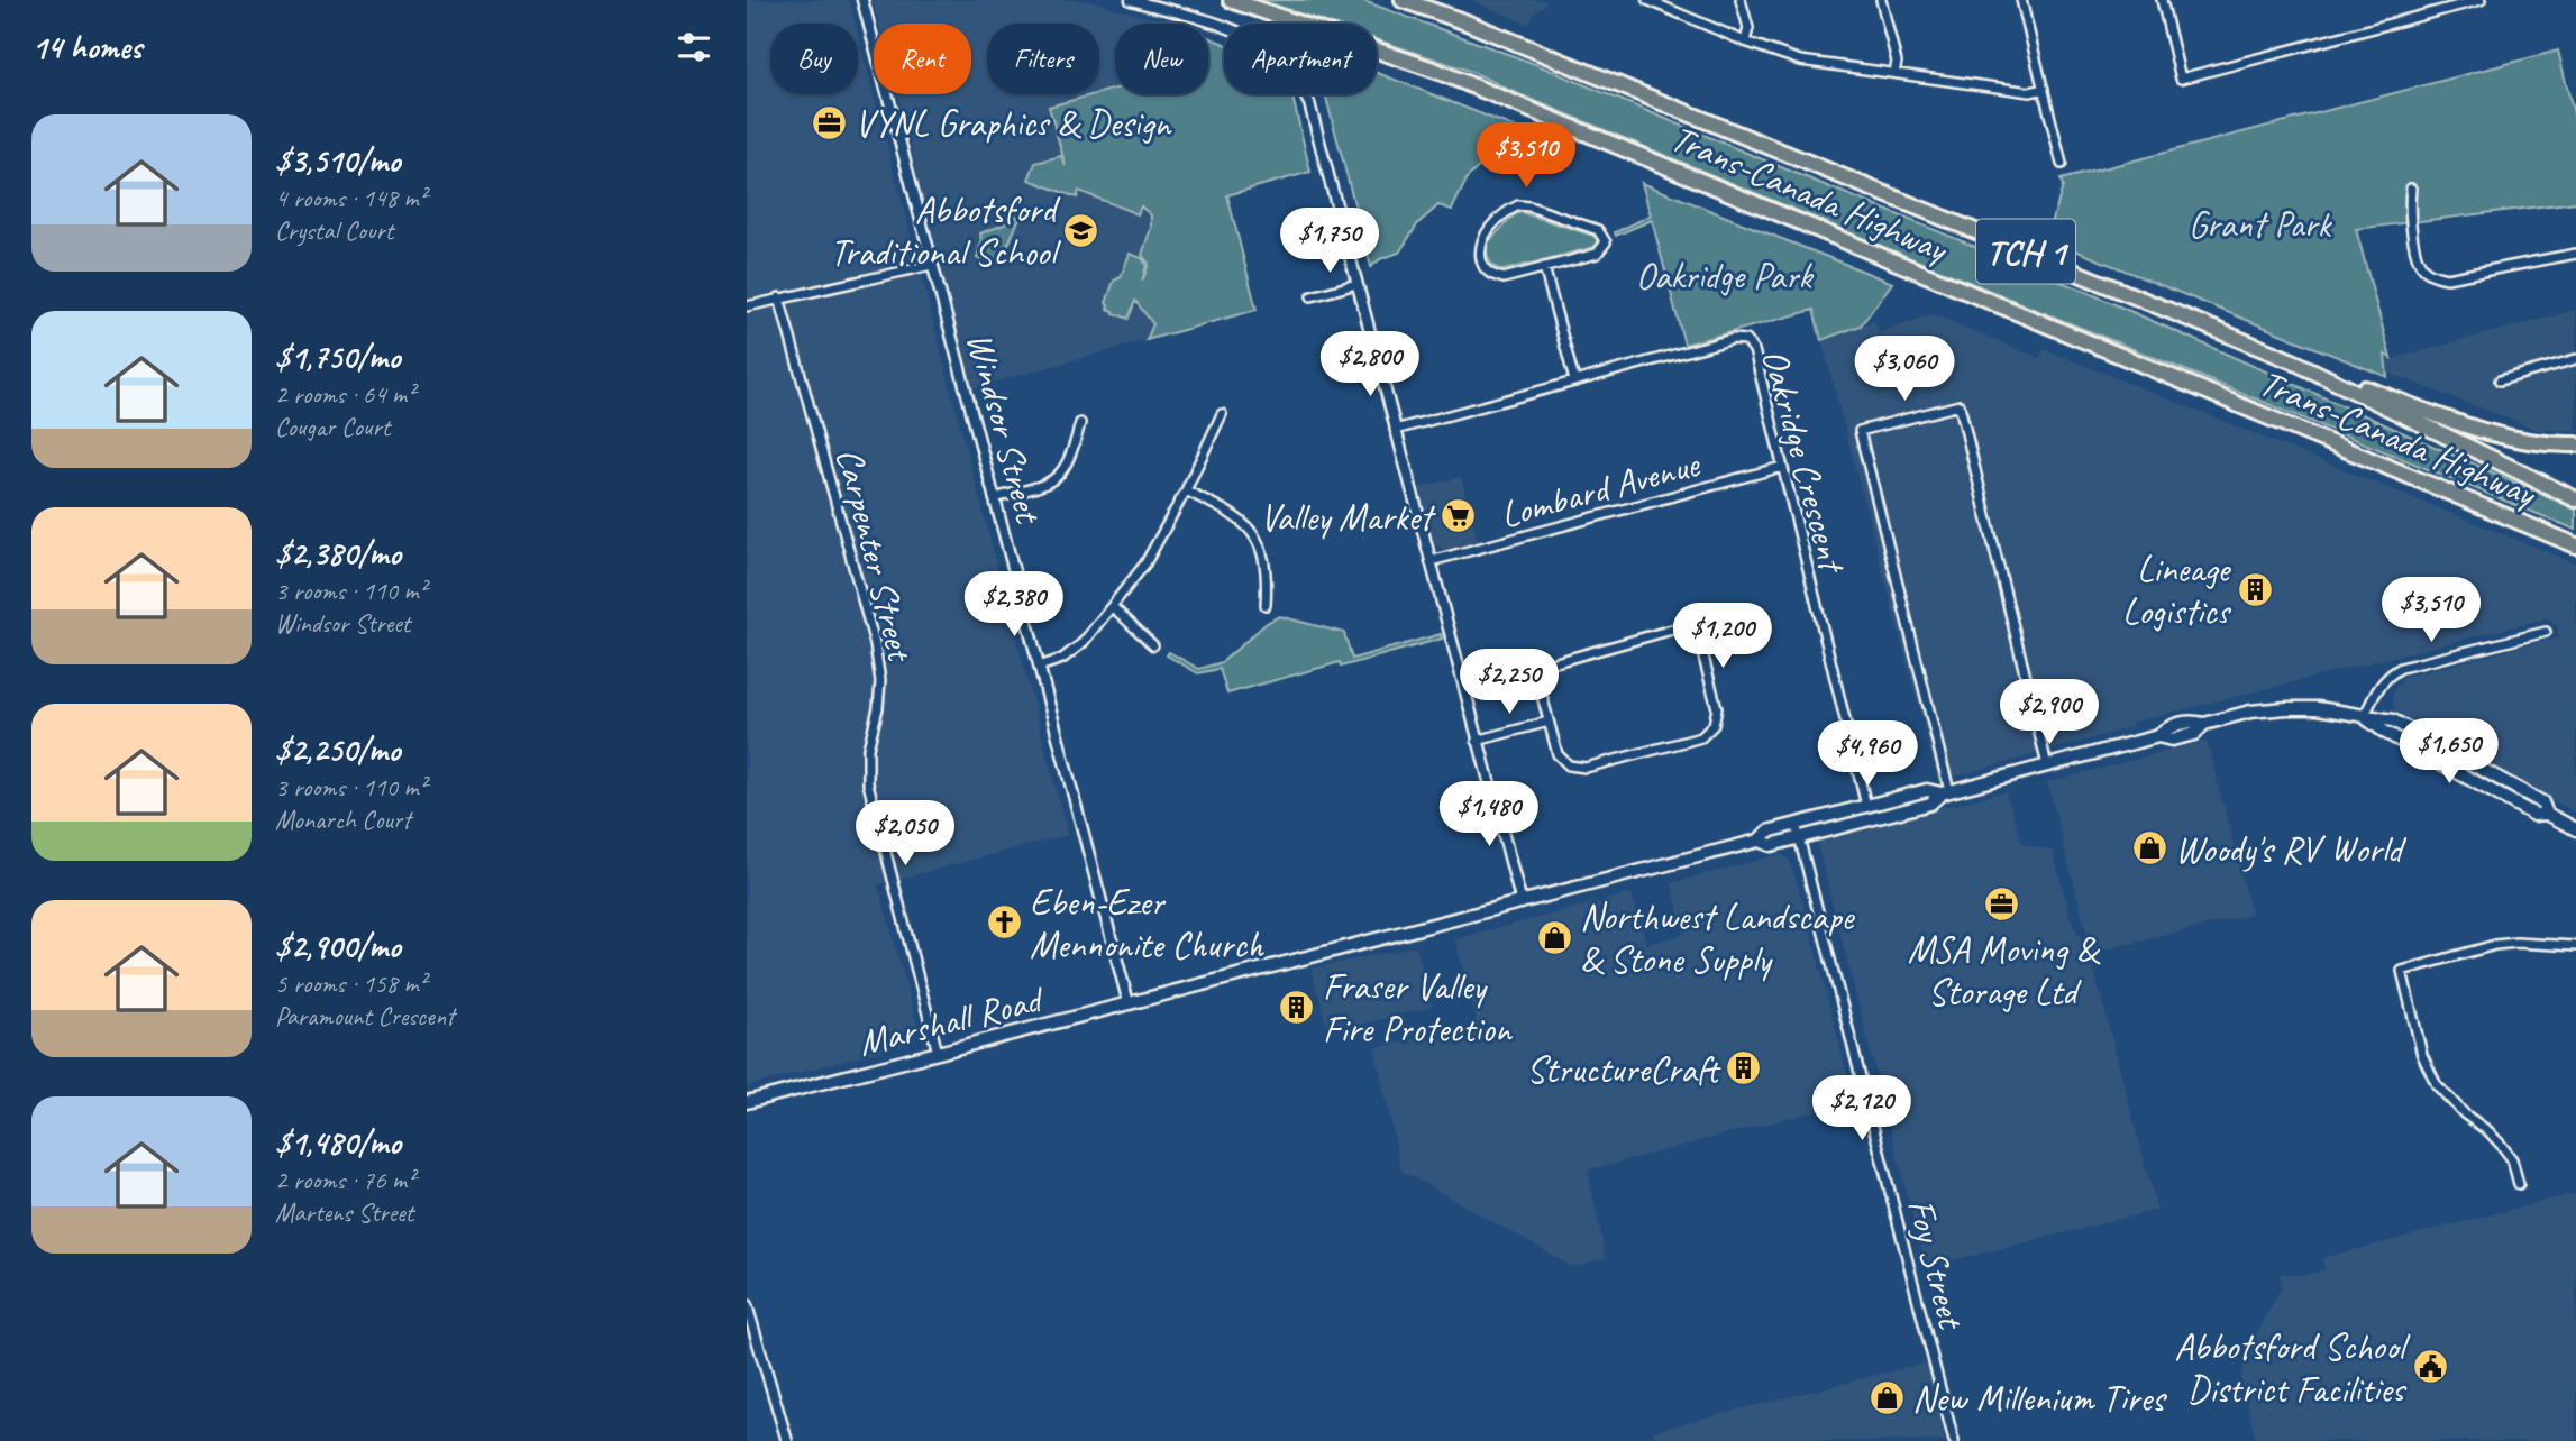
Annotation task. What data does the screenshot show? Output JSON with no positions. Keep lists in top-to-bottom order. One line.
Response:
{"streets":{"highway":["Trans-Canada Highway","TCH 1"],"main road":["Marshall Road"],"street":["Windsor Street","Oakridge Crescent","Lombard Avenue","Carpenter Street","Foy Street"]},"crossings":[["Windsor Street","Marshall Road"],["Oakridge Crescent","Lombard Avenue"],["Oakridge Crescent","Marshall Road"],["Carpenter Street","Marshall Road"],["Marshall Road","Foy Street"]],"parks":["Grant Park","Oakridge Park"],"places":{"office":["VYNL Graphics & Design","MSA Moving & Storage Ltd"],"school or university":["Abbotsford Traditional School"],"supermarket":["Valley Market"],"building":["Lineage Logistics","Fraser Valley Fire Protection","StructureCraft"],"shop":["Woody's RV World","Northwest Landscape & Stone Supply","New Millenium Tires"],"church":["Eben-Ezer Mennonite Church"],"public building":["Abbotsford School District Facilities"]},"page":{"heading":"14 homes","chip":["Buy","Rent","Filters","New","Apartment"],"list":[{"name":"$3,510/mo","note":"4 rooms · 148 m² · Crystal Court"},{"name":"$1,750/mo","note":"2 rooms · 64 m² · Cougar Court"},{"name":"$2,380/mo","note":"3 rooms · 110 m² · Windsor Street"},{"name":"$2,250/mo","note":"3 rooms · 110 m² · Monarch Court"},{"name":"$2,900/mo","note":"5 rooms · 158 m² · Paramount Crescent"},{"name":"$1,480/mo","note":"2 rooms · 76 m² · Martens Street"}],"price":["$3,510","$1,750","$2,800","$3,060","$2,380","$3,510","$1,200","$2,250","$2,900","$1,650","$4,960","$1,480","$2,050","$2,120"]}}
